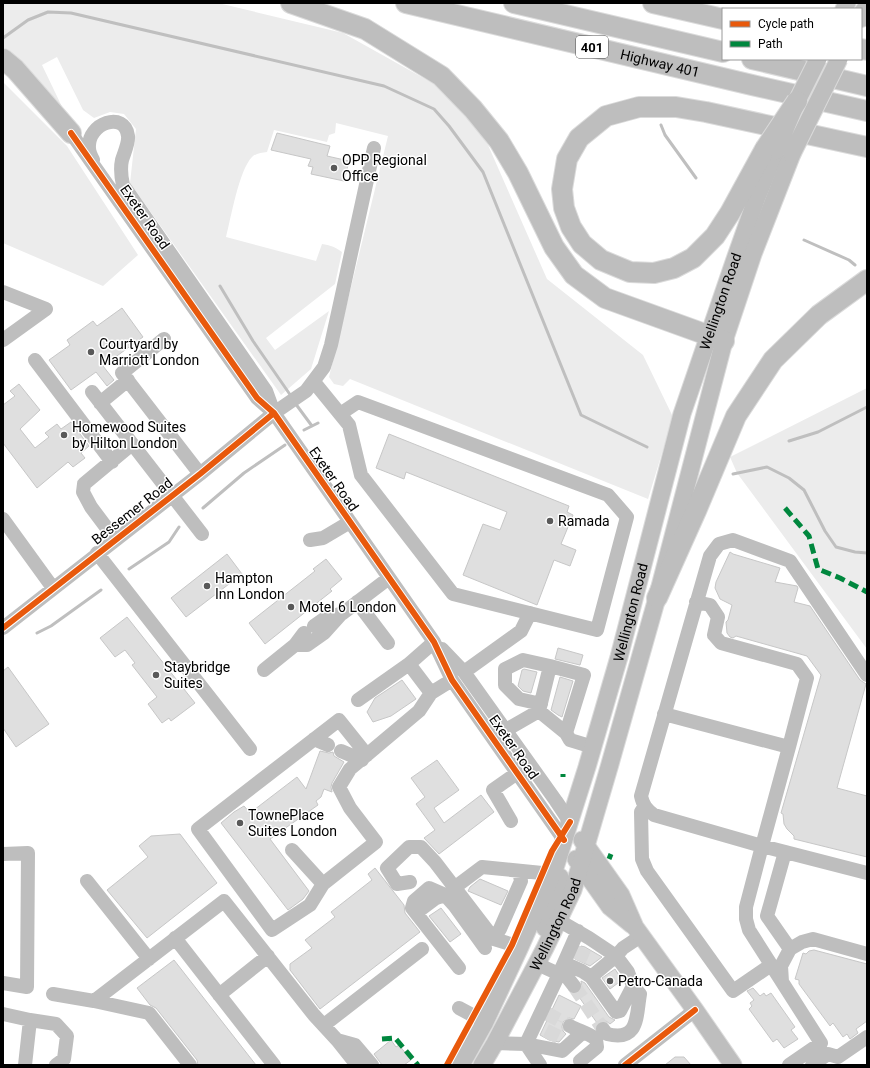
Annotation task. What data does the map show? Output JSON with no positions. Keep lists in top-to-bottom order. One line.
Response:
{"streets":{"highway":["401","Highway 401"],"main road":["Exeter Road","Wellington Road"],"street":["Bessemer Road"]},"crossings":[["Exeter Road","Wellington Road"],["Exeter Road","Bessemer Road"]],"places":["OPP Regional Office","Courtyard by Marriott London","Homewood Suites by Hilton London","Ramada","Hampton Inn London","Motel 6 London","Staybridge Suites","TownePlace Suites London","Petro-Canada"],"legend":["Cycle path","Path"]}
